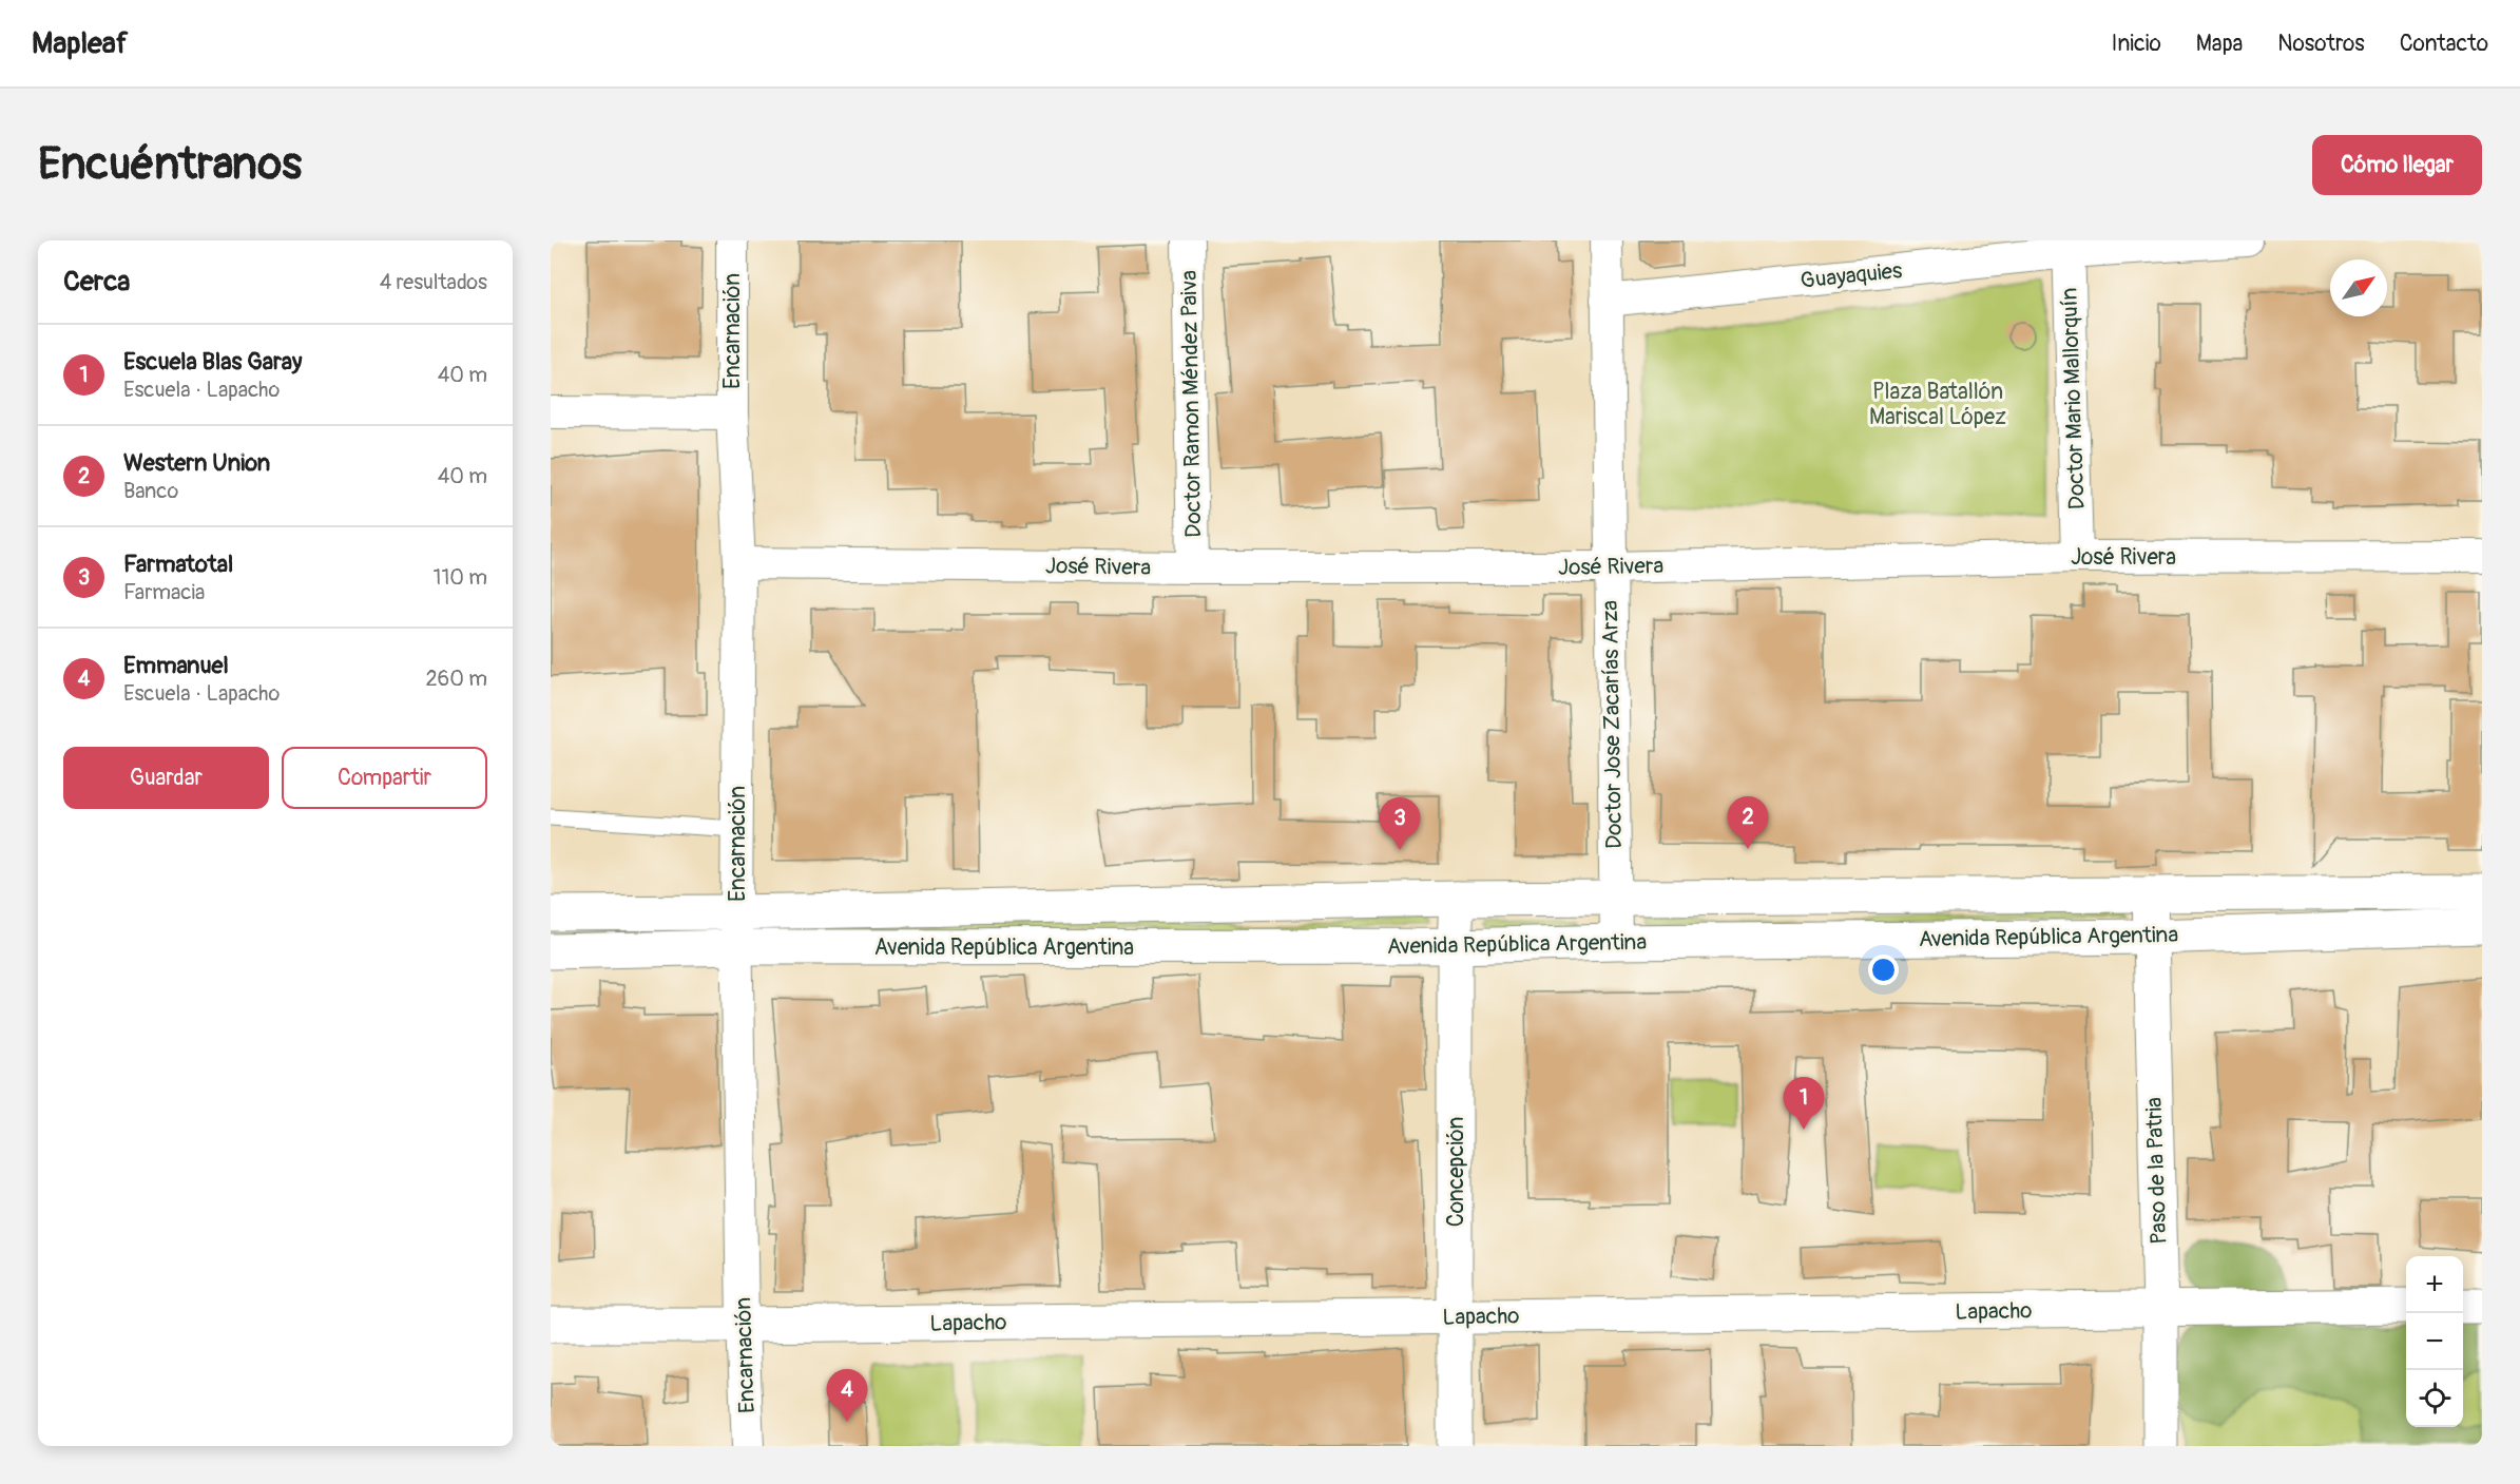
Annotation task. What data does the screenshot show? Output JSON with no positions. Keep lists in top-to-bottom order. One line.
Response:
{"streets":{"main road":["Avenida República Argentina","Paso de la Patria","Concepción","Lapacho"],"street":["Guayaquies","Encarnación","Doctor Mario Mallorquín","Doctor Ramon Méndez Paiva","José Rivera","Doctor Jose Zacarías Arza"]},"crossings":[["Guayaquies","Doctor Mario Mallorquín"],["Guayaquies","Doctor Jose Zacarías Arza"],["Encarnación","José Rivera"],["Encarnación","Avenida República Argentina"],["Encarnación","Lapacho"],["Doctor Mario Mallorquín","José Rivera"],["Doctor Ramon Méndez Paiva","José Rivera"],["José Rivera","Doctor Jose Zacarías Arza"],["Doctor Jose Zacarías Arza","Avenida República Argentina"],["Avenida República Argentina","Paso de la Patria"],["Avenida República Argentina","Concepción"],["Paso de la Patria","Lapacho"],["Concepción","Lapacho"]],"parks":["Plaza Batallón Mariscal López"],"north":"top right","page":{"header":"Mapleaf","nav":["Inicio","Mapa","Nosotros","Contacto"],"buttons":["Cómo llegar",["Guardar","Compartir"]],"title":"Encuéntranos","heading":["Cerca","4 resultados"],"list":[{"mark":"1","name":"Escuela Blas Garay","note":"Escuela · Lapacho","value":"40 m"},{"mark":"2","name":"Western Union","note":"Banco","value":"40 m"},{"mark":"3","name":"Farmatotal","note":"Farmacia","value":"110 m"},{"mark":"4","name":"Emmanuel","note":"Escuela · Lapacho","value":"260 m"}],"pins":["2","3","1","4"],"map_buttons":["+","−"]}}
